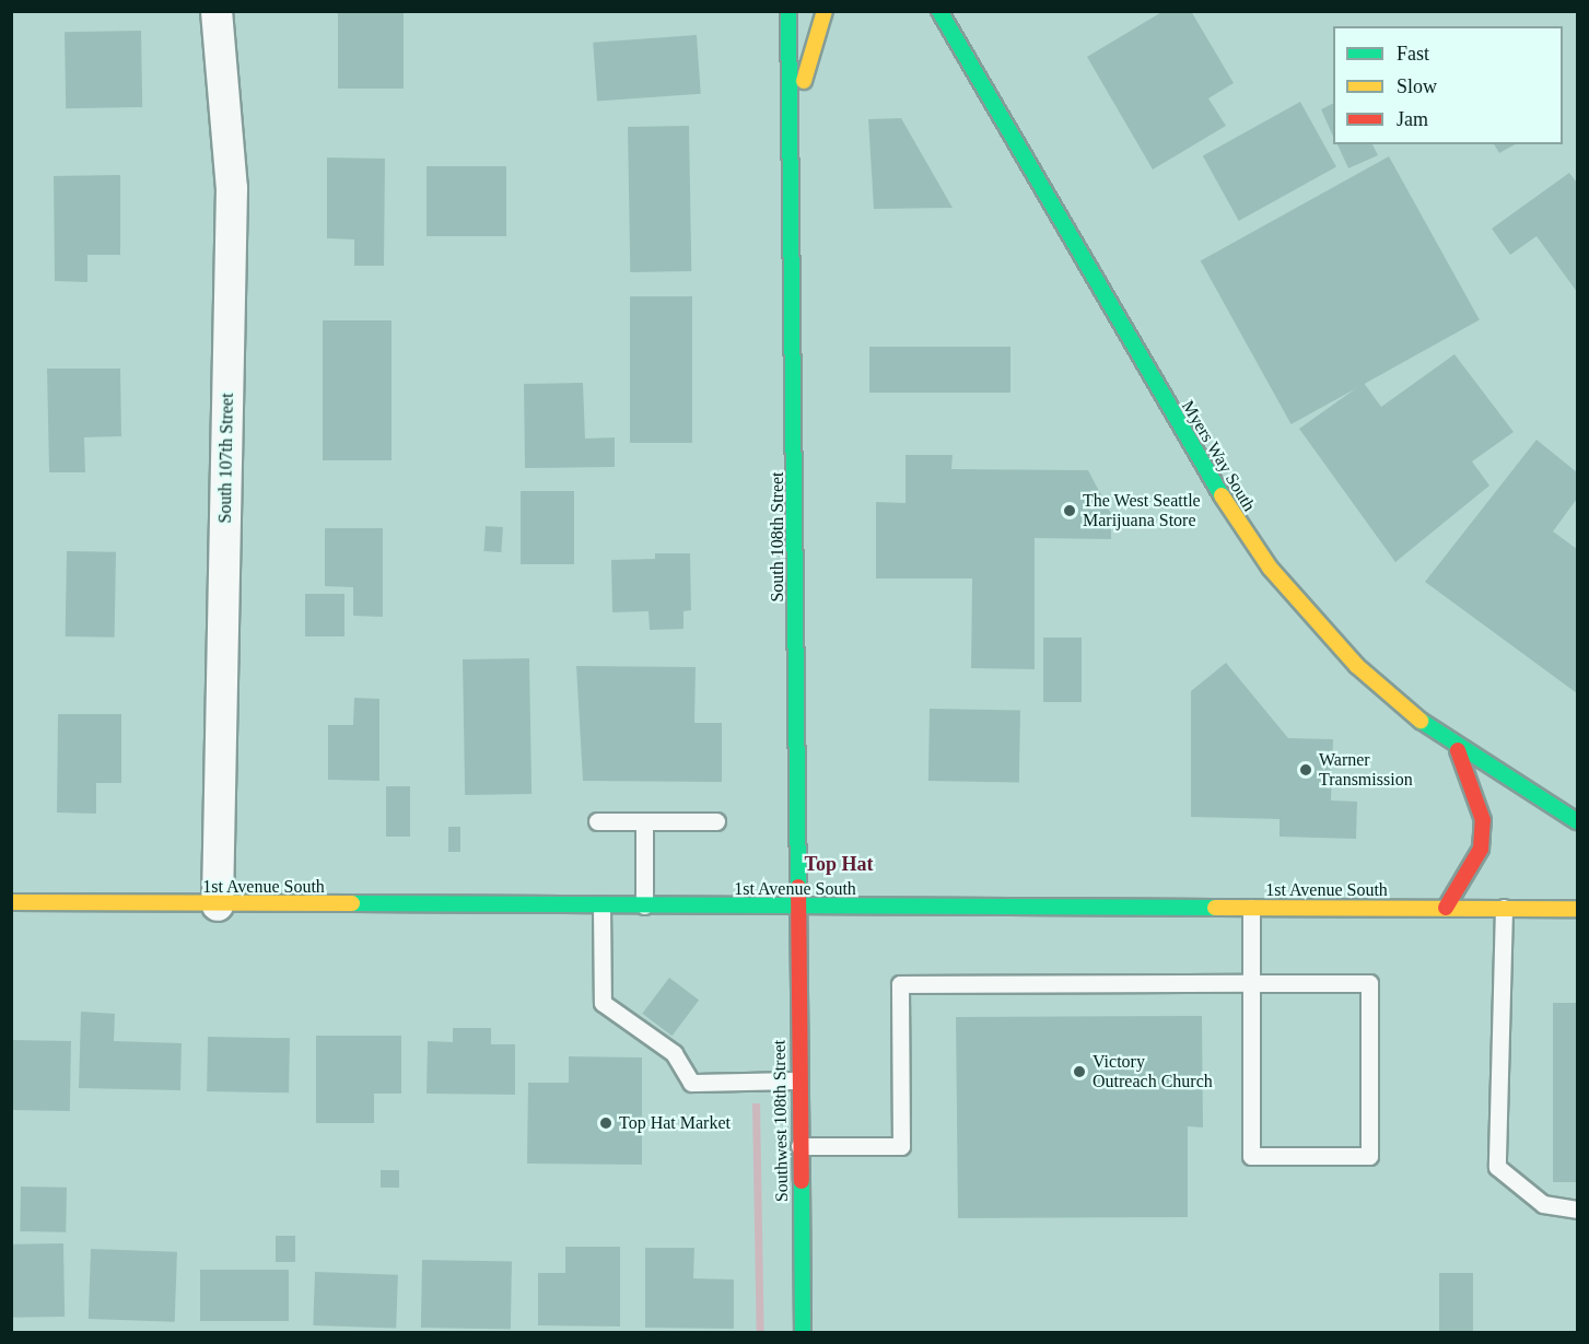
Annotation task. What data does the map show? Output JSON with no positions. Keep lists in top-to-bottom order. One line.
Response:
{"streets":{"street":["Myers Way South","South 107th Street","South 108th Street","1st Avenue South","Southwest 108th Street"]},"crossings":[["South 107th Street","1st Avenue South"],["South 108th Street","1st Avenue South"],["South 108th Street","Southwest 108th Street"],["1st Avenue South","Southwest 108th Street"]],"districts":["Top Hat"],"places":["The West Seattle Marijuana Store","Warner Transmission","Victory Outreach Church","Top Hat Market"],"legend":["Fast","Slow","Jam"]}
